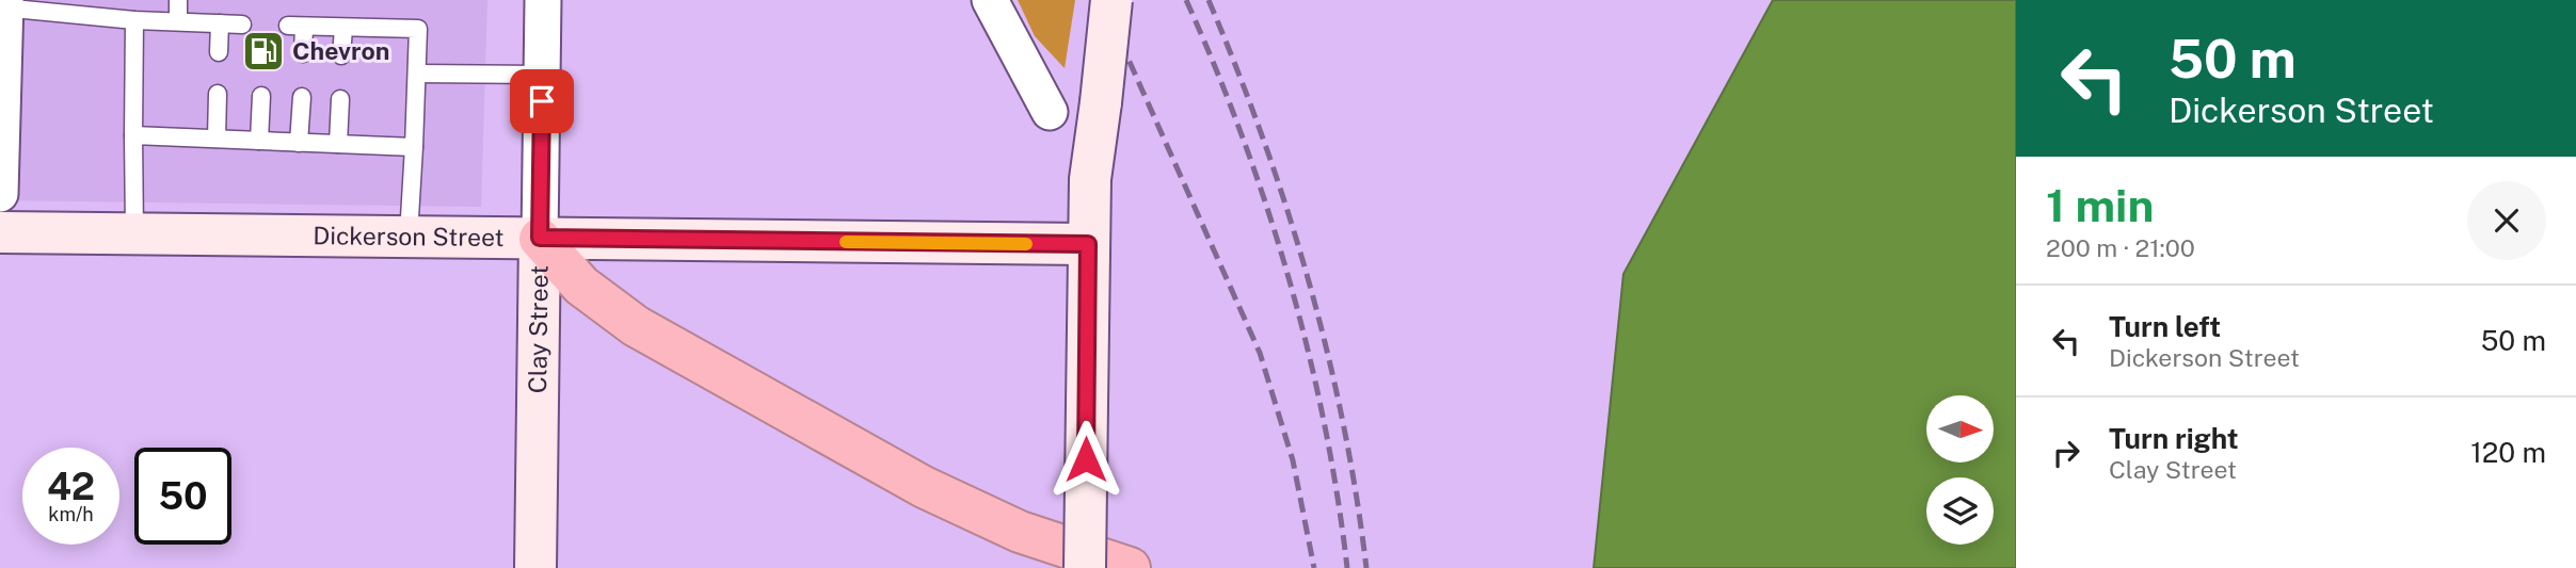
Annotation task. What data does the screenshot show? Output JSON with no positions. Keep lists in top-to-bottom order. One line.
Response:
{"streets":{"main road":["Dickerson Street","Clay Street"]},"crossings":[["Dickerson Street","Clay Street"]],"places":{"fuel station":["Chevron"]},"north":"right","page":{"turn":["50 m","Dickerson Street"],"heading":["1 min","200 m · 21:00"],"list":[{"name":"Turn left","note":"Dickerson Street","value":"50 m"},{"name":"Turn right","note":"Clay Street","value":"120 m"}],"speed":"42 km/h","limit":"50"}}
